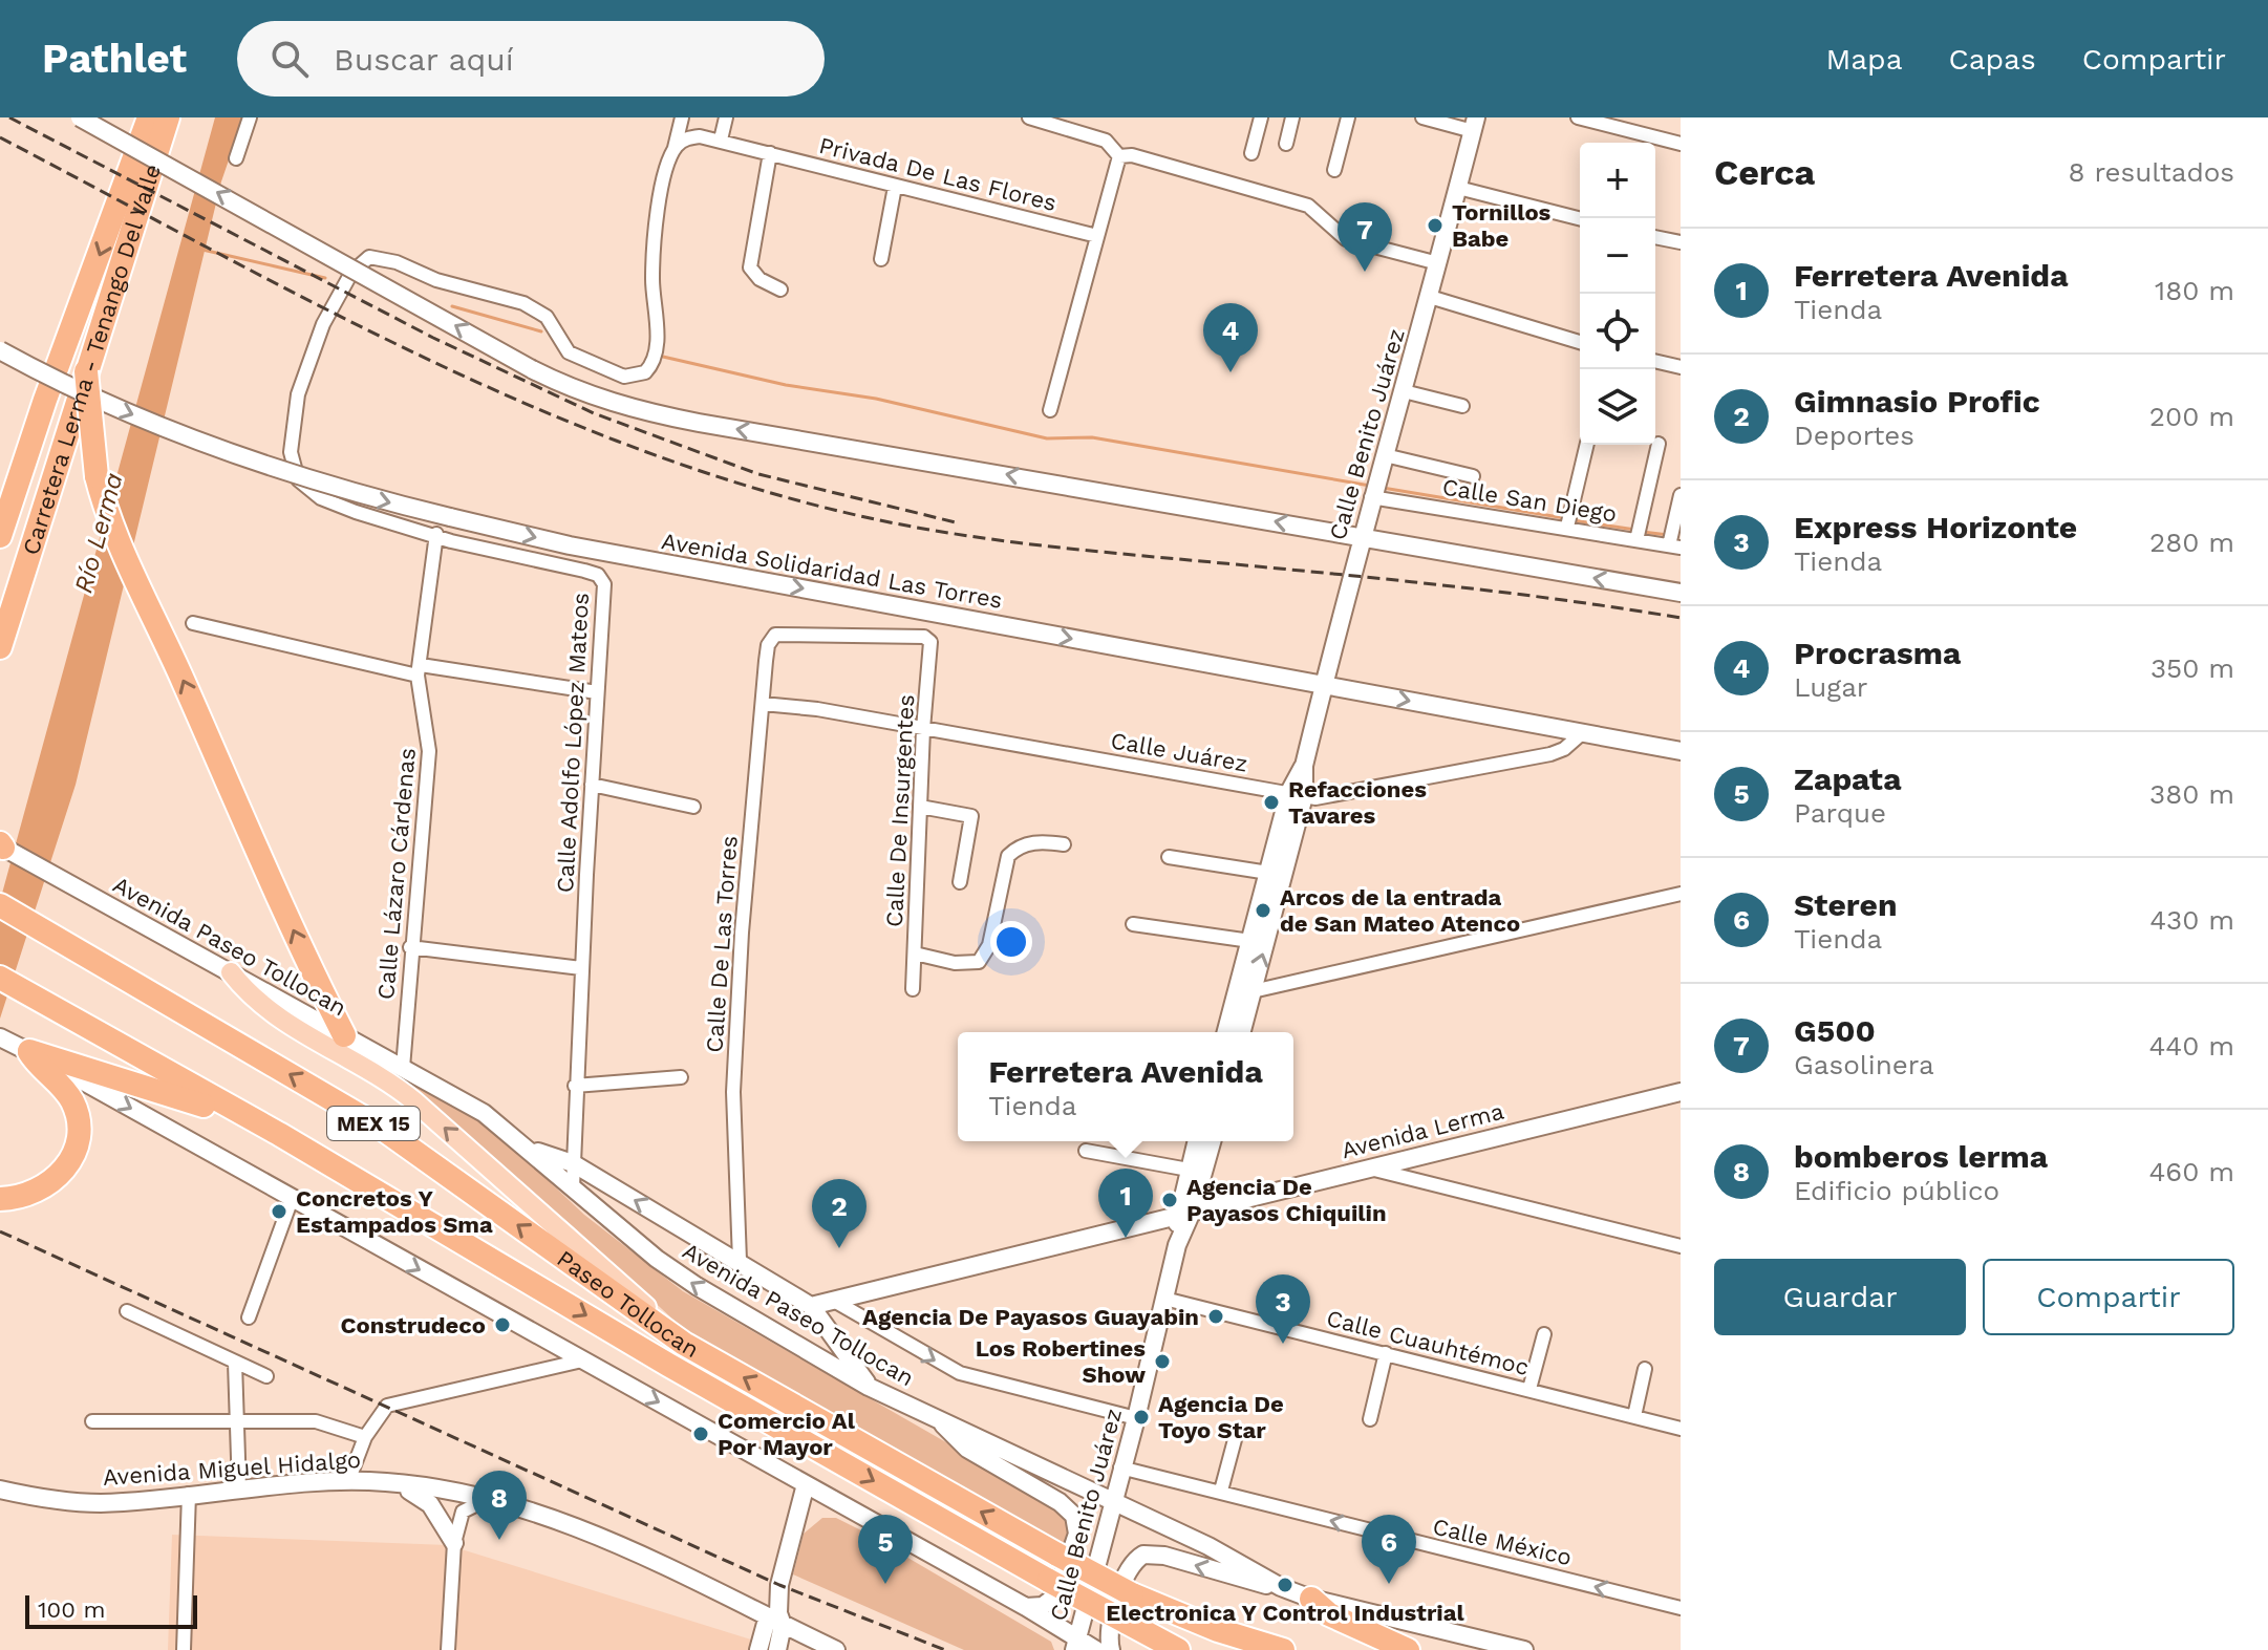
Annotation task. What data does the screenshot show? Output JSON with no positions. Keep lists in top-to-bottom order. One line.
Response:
{"streets":{"highway":["Carretera Lerma - Tenango Del Valle","MEX 15","Paseo Tollocan"],"main road":["Calle Benito Juárez","Avenida Solidaridad Las Torres","Avenida Paseo Tollocan","Avenida Lerma","Avenida Miguel Hidalgo"],"street":["Privada De Las Flores","Calle San Diego","Calle Adolfo López Mateos","Calle Juárez","Calle De Insurgentes","Calle Lázaro Cárdenas","Calle De Las Torres","Calle Cuauhtémoc","Calle México"]},"crossings":[["Calle Benito Juárez","Calle San Diego"],["Calle Benito Juárez","Avenida Solidaridad Las Torres"],["Calle Benito Juárez","Calle Juárez"],["Calle Benito Juárez","Avenida Paseo Tollocan"],["Calle Benito Juárez","Avenida Lerma"],["Calle Benito Juárez","Calle Cuauhtémoc"],["Calle Benito Juárez","Calle México"],["Avenida Solidaridad Las Torres","Calle Juárez"],["Calle Adolfo López Mateos","Calle Lázaro Cárdenas"],["Calle Adolfo López Mateos","Avenida Paseo Tollocan"],["Calle Juárez","Calle De Insurgentes"],["Calle Juárez","Calle De Las Torres"],["Calle De Insurgentes","Calle De Las Torres"],["Calle Lázaro Cárdenas","Avenida Paseo Tollocan"]],"one_way":["Calle México"],"water":["Río Lerma"],"places":["Tornillos Babe","Refacciones Tavares","Arcos de la entrada de San Mateo Atenco","Agencia De Payasos Chiquilin","Concretos Y Estampados Sma","Agencia De Payasos Guayabin","Construdeco","Los Robertines Show","Agencia De Toyo Star","Comercio Al Por Mayor","Electronica Y Control Industrial"],"scale_bar":"100 m","page":{"header":"Pathlet","search":"Buscar aquí","nav":["Mapa","Capas","Compartir"],"heading":["Cerca","8 resultados"],"map_buttons":["+","−"],"pins":["7","4","1","2","3","8","5","6"],"list":[{"mark":"1","name":"Ferretera Avenida","note":"Tienda","value":"180 m"},{"mark":"2","name":"Gimnasio Profic","note":"Deportes","value":"200 m"},{"mark":"3","name":"Express Horizonte","note":"Tienda","value":"280 m"},{"mark":"4","name":"Procrasma","note":"Lugar","value":"350 m"},{"mark":"5","name":"Zapata","note":"Parque","value":"380 m"},{"mark":"6","name":"Steren","note":"Tienda","value":"430 m"},{"mark":"7","name":"G500","note":"Gasolinera","value":"440 m"},{"mark":"8","name":"bomberos lerma","note":"Edificio público","value":"460 m"}],"popup":["Ferretera Avenida","Tienda"],"buttons":["Guardar","Compartir"],"scale":"100 m"}}
